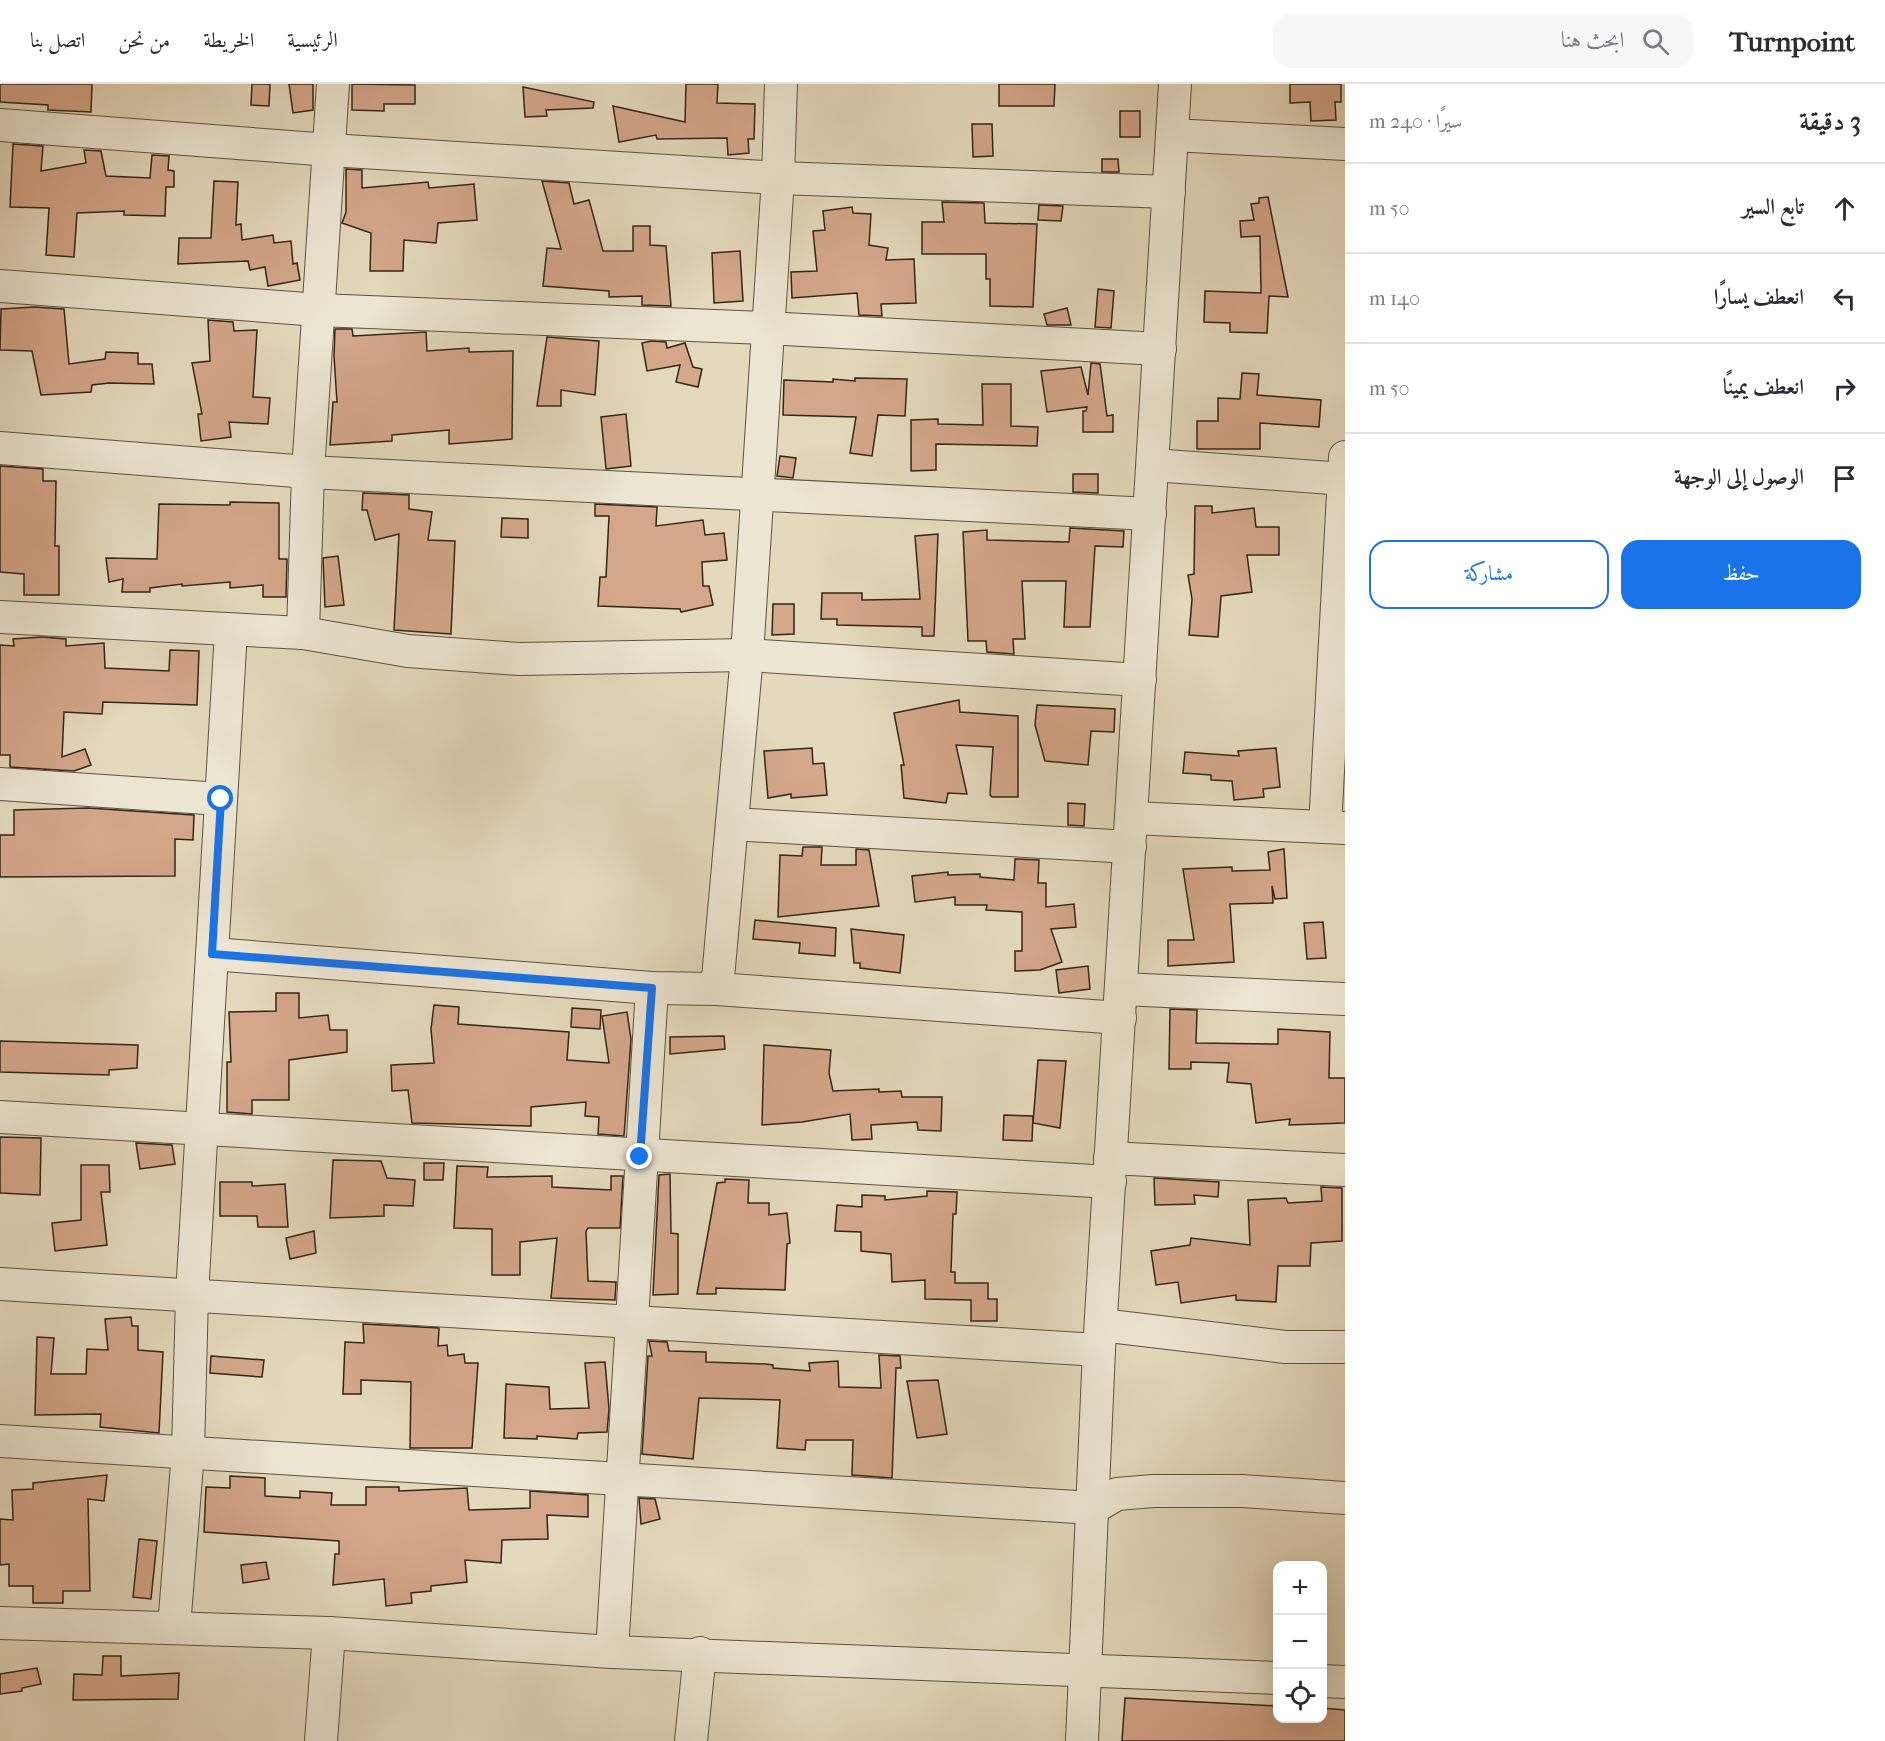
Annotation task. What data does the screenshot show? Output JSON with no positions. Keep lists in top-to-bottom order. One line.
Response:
{"page":{"header":"Turnpoint","search":"ابحث هنا","nav":["الرئيسية","الخريطة","من نحن","اتصل بنا"],"heading":["3 دقيقة","سيرًا · 240 m"],"list":[["تابع السير","50 m"],["انعطف يسارًا","140 m"],["انعطف يمينًا","50 m"],"الوصول إلى الوجهة"],"buttons":["حفظ","مشاركة"],"map_buttons":["+","−"]}}
